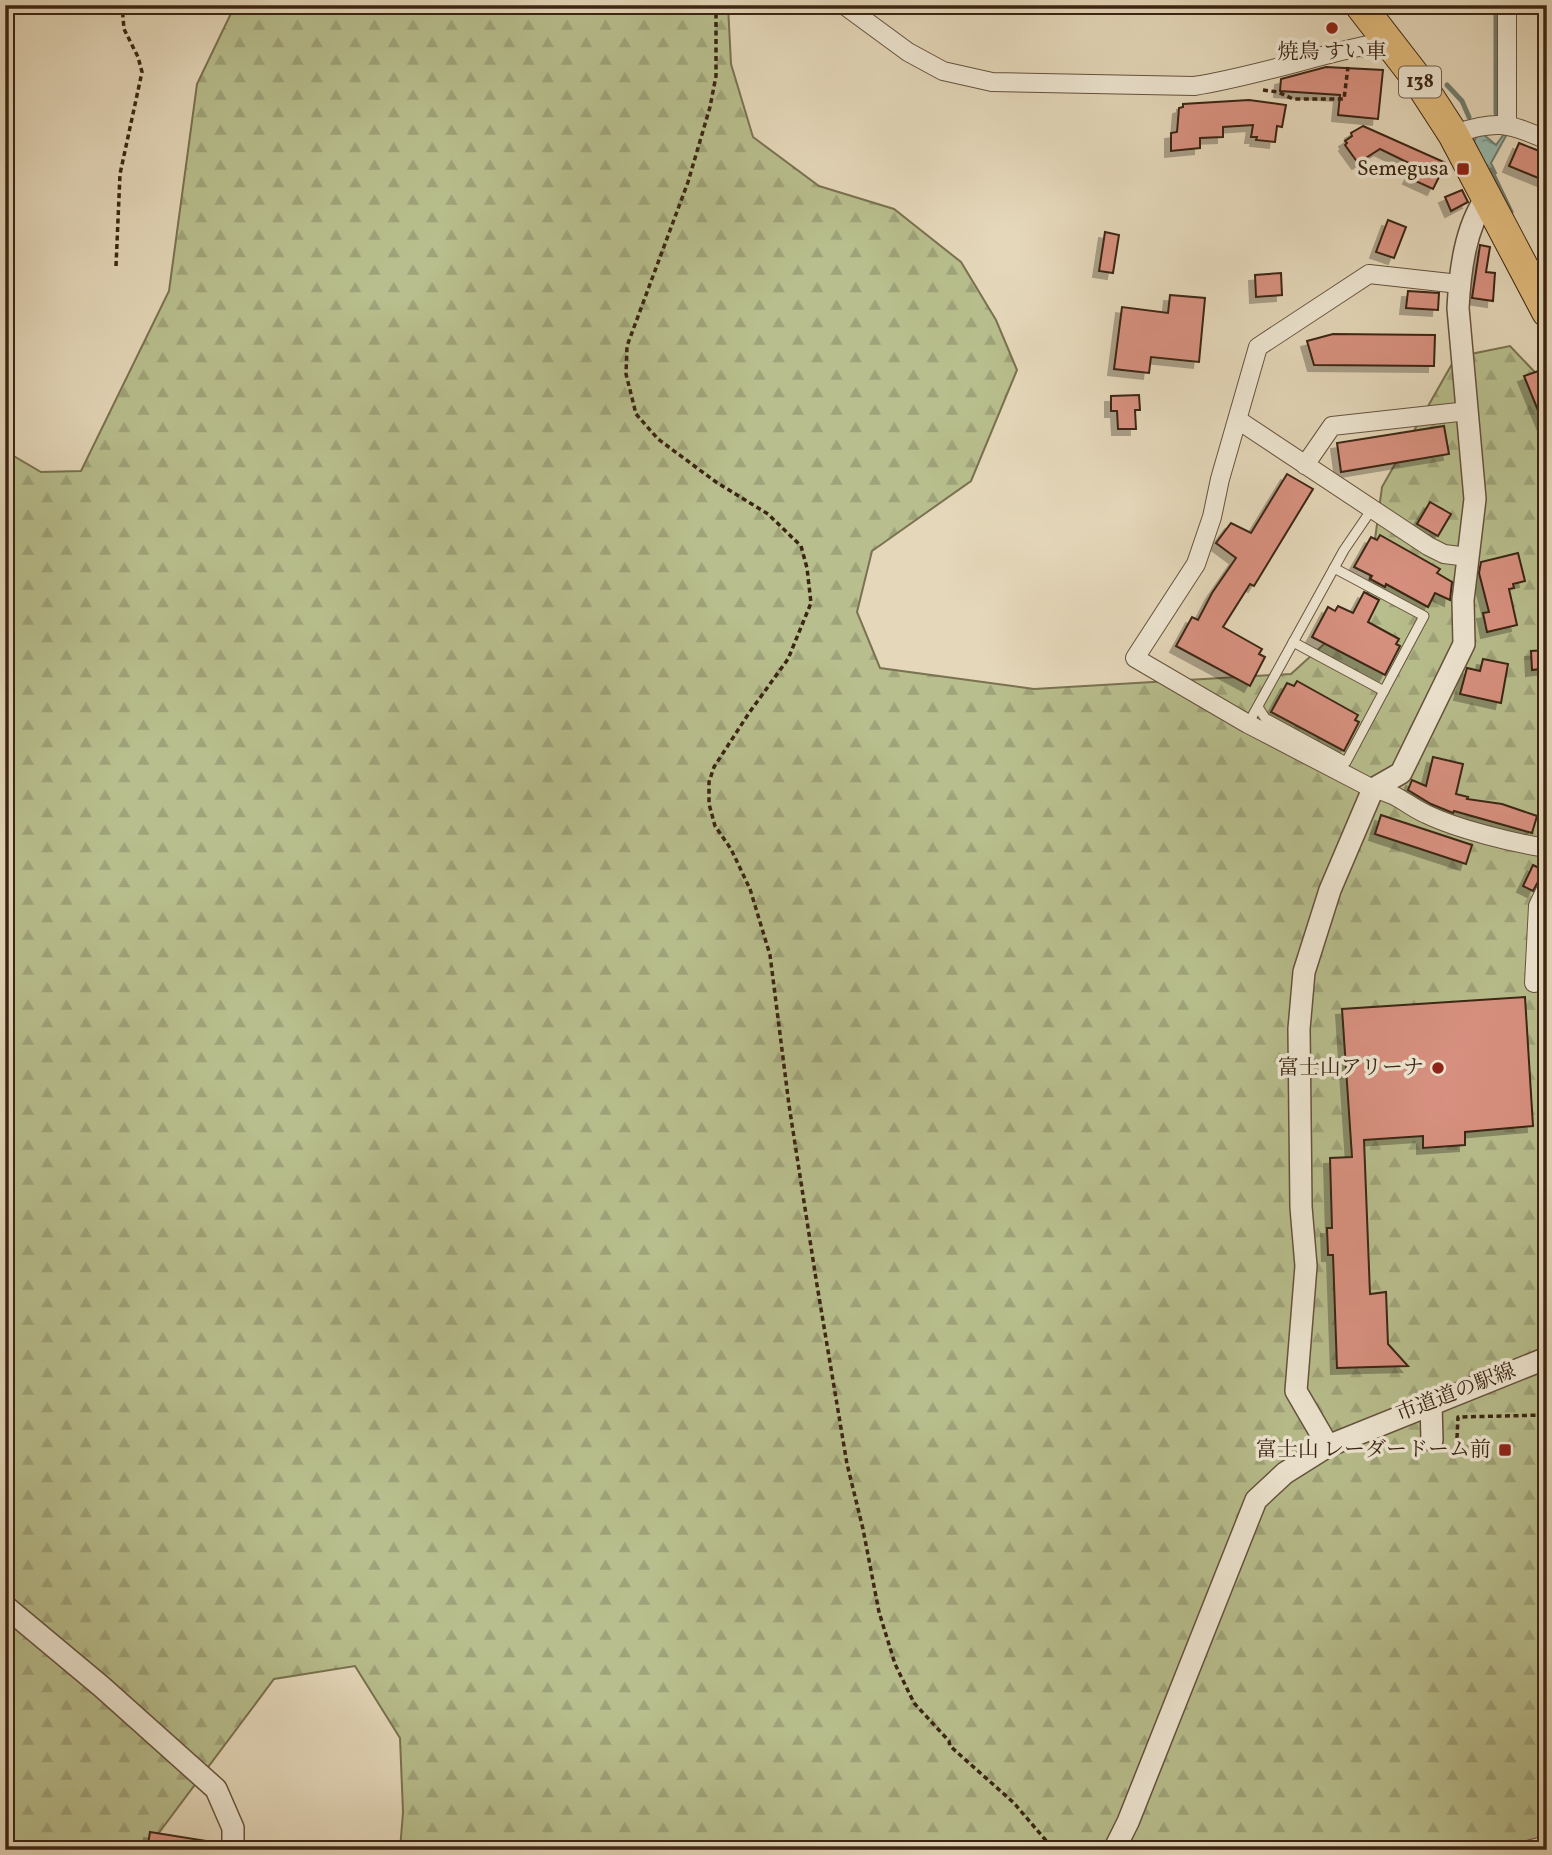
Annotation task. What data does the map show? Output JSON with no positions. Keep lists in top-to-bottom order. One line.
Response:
{"streets":{"highway":["138"],"street":["市道道の駅線"]},"places":{"other":["焼鳥 すい車","富士山アリーナ"],"transit":["Semegusa","富士山 レーダードーム前"]}}
